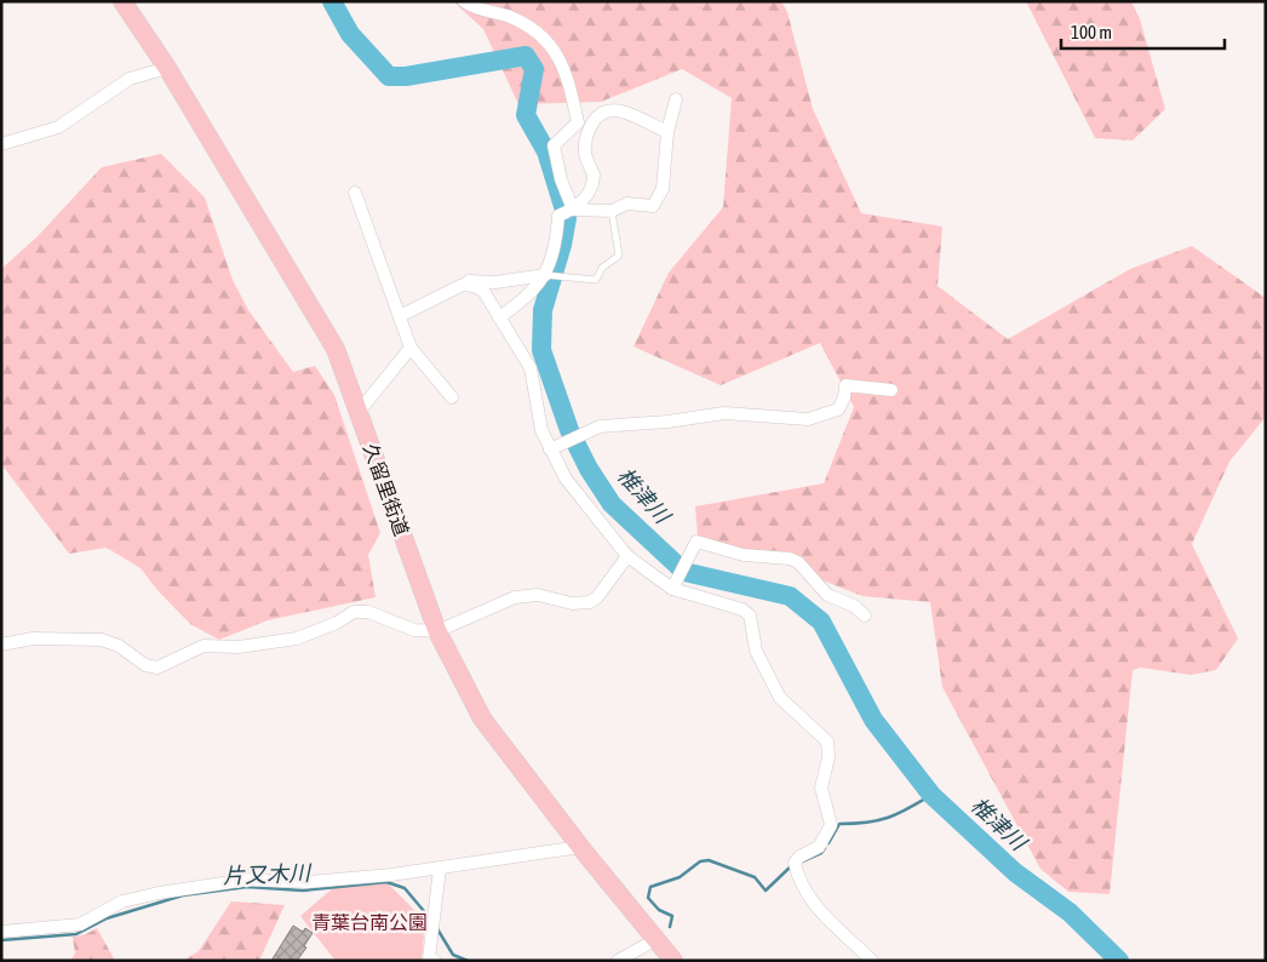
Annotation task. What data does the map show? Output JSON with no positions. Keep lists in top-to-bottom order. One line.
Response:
{"streets":{"main road":["久留里街道"]},"water":["椎津川","片又木川"],"parks":["青葉台南公園"],"scale_bar":"100 m"}
